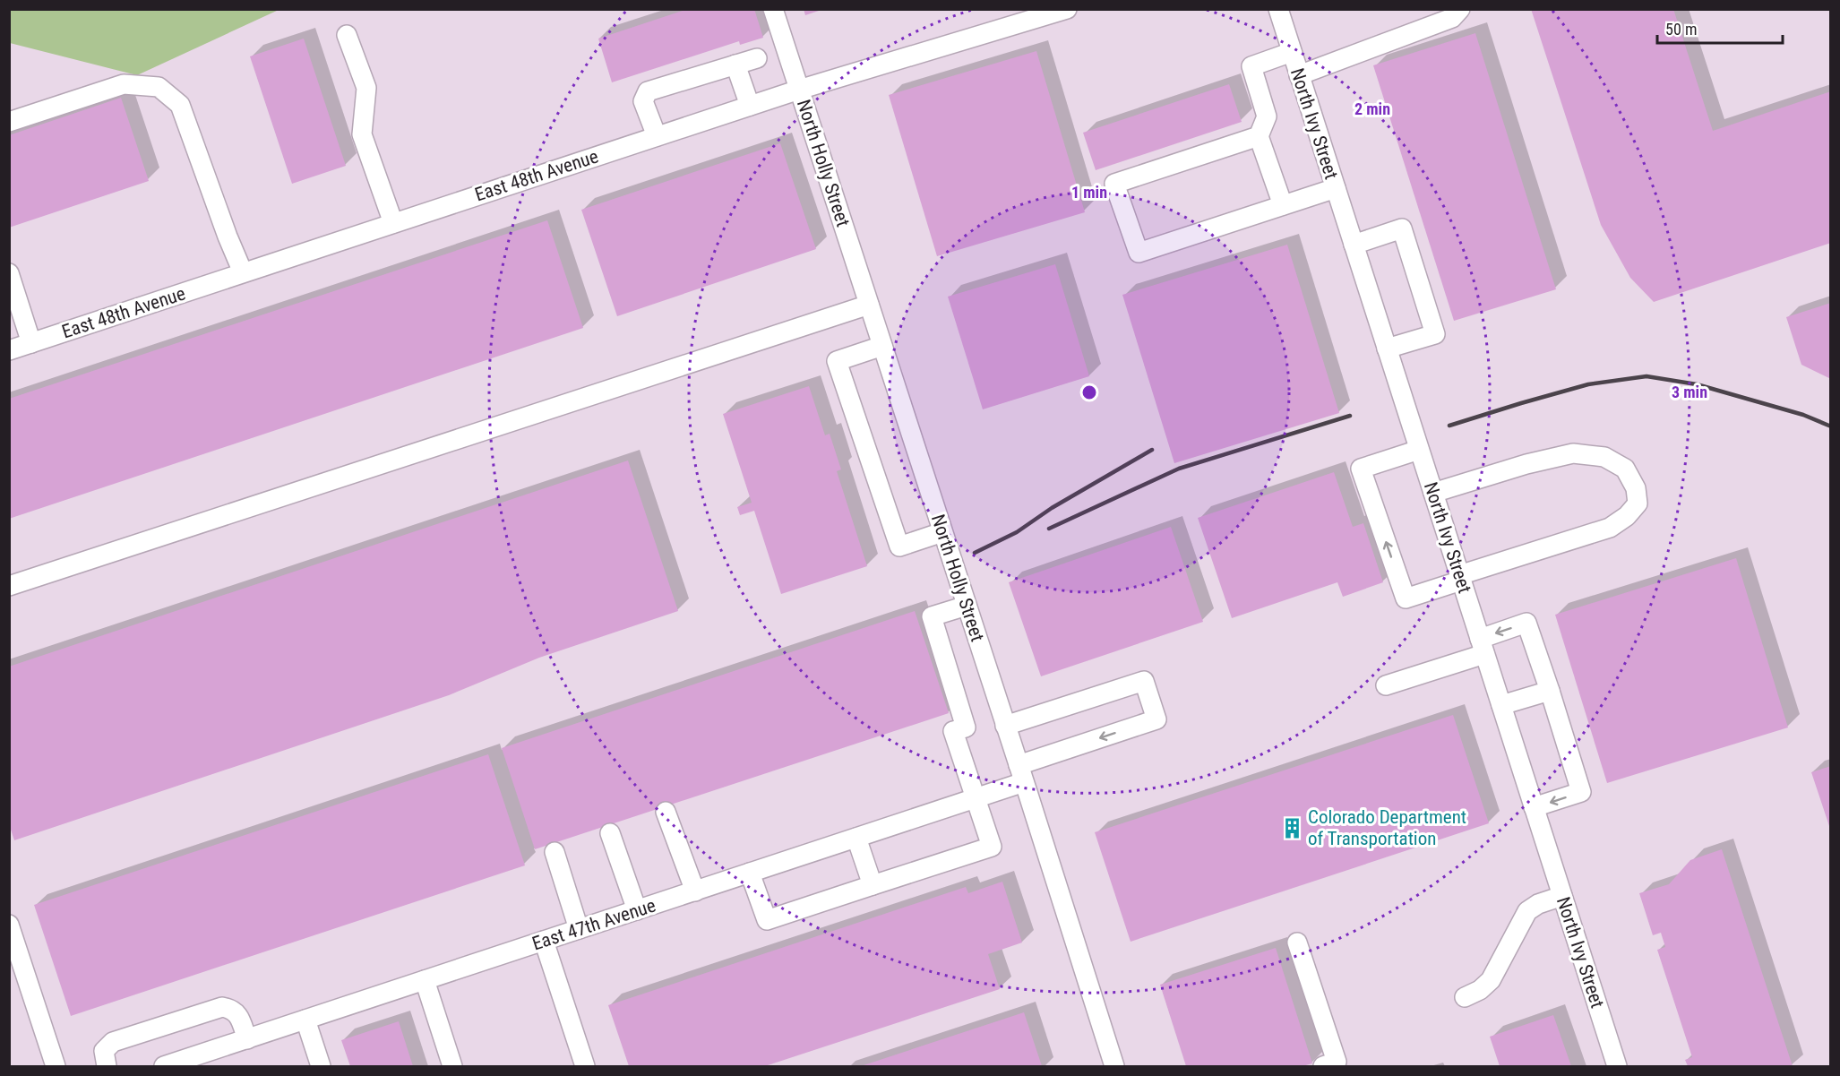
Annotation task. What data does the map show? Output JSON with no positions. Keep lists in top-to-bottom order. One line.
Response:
{"streets":{"street":["North Ivy Street","North Holly Street","East 48th Avenue","East 47th Avenue"]},"crossings":[["North Holly Street","East 48th Avenue"],["North Holly Street","East 47th Avenue"]],"places":{"building":["Colorado Department of Transportation"]},"scale_bar":"50 m","rings":["2 min","1 min","3 min"]}
